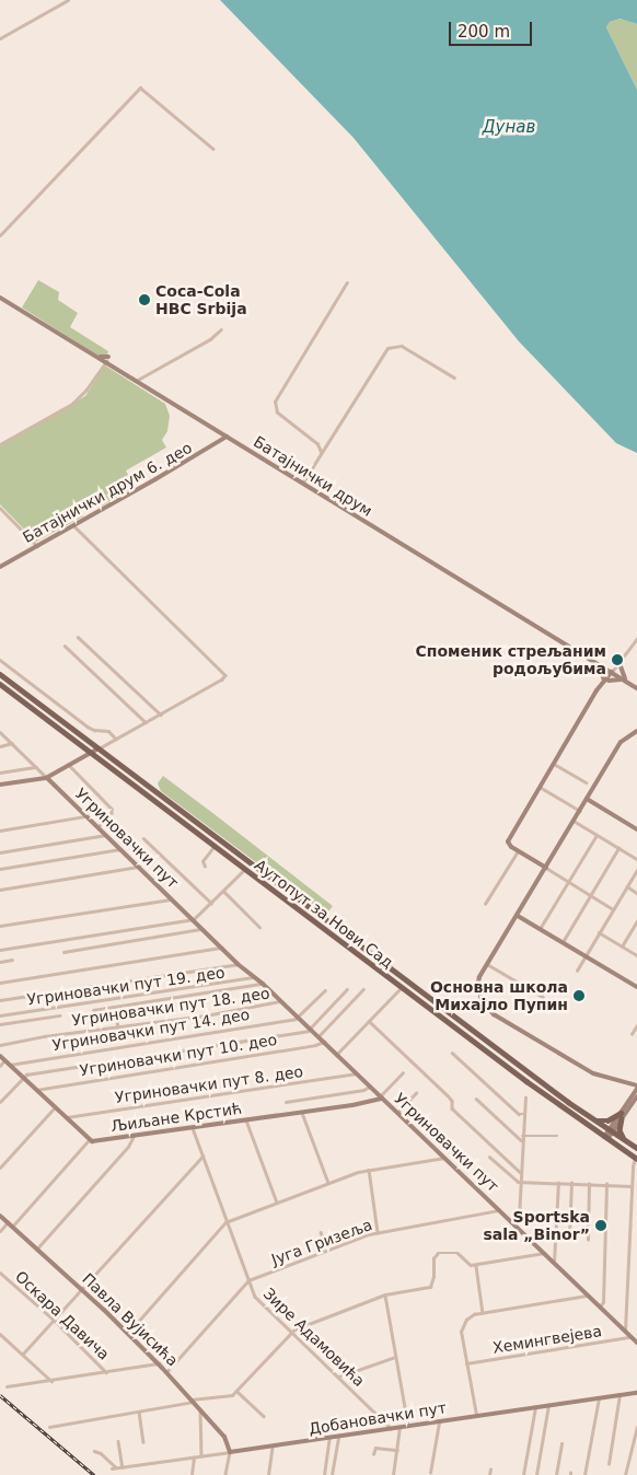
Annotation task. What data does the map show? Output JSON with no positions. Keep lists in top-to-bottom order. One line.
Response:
{"streets":{"main road":["Аутопут за Нови Сад"],"street":["Батајнички друм","Батајнички друм 6. део","Угриновачки пут","Угриновачки пут 19. део","Угриновачки пут 18. део","Угриновачки пут 14. део","Угриновачки пут 10. део","Угриновачки пут 8. део","Љиљане Крстић","Југа Гризеља","Оскара Давича","Павла Вујисића","Зире Адамовића","Хемингвејева","Добановачки пут"]},"crossings":[["Батајнички друм","Батајнички друм 6. део"],["Угриновачки пут","Угриновачки пут 19. део"],["Угриновачки пут","Угриновачки пут 18. део"],["Угриновачки пут","Угриновачки пут 14. део"],["Угриновачки пут","Угриновачки пут 10. део"],["Угриновачки пут","Угриновачки пут 8. део"],["Угриновачки пут","Љиљане Крстић"],["Угриновачки пут","Југа Гризеља"],["Угриновачки пут","Хемингвејева"],["Љиљане Крстић","Зире Адамовића"],["Југа Гризеља","Зире Адамовића"],["Павла Вујисића","Добановачки пут"],["Зире Адамовића","Добановачки пут"]],"water":["Дунав"],"places":["Coca-Cola HBC Srbija","Споменик стрељаним родољубима","Основна школа Михајло Пупин","Sportska sala „Binor”"],"scale_bar":"200 m"}
